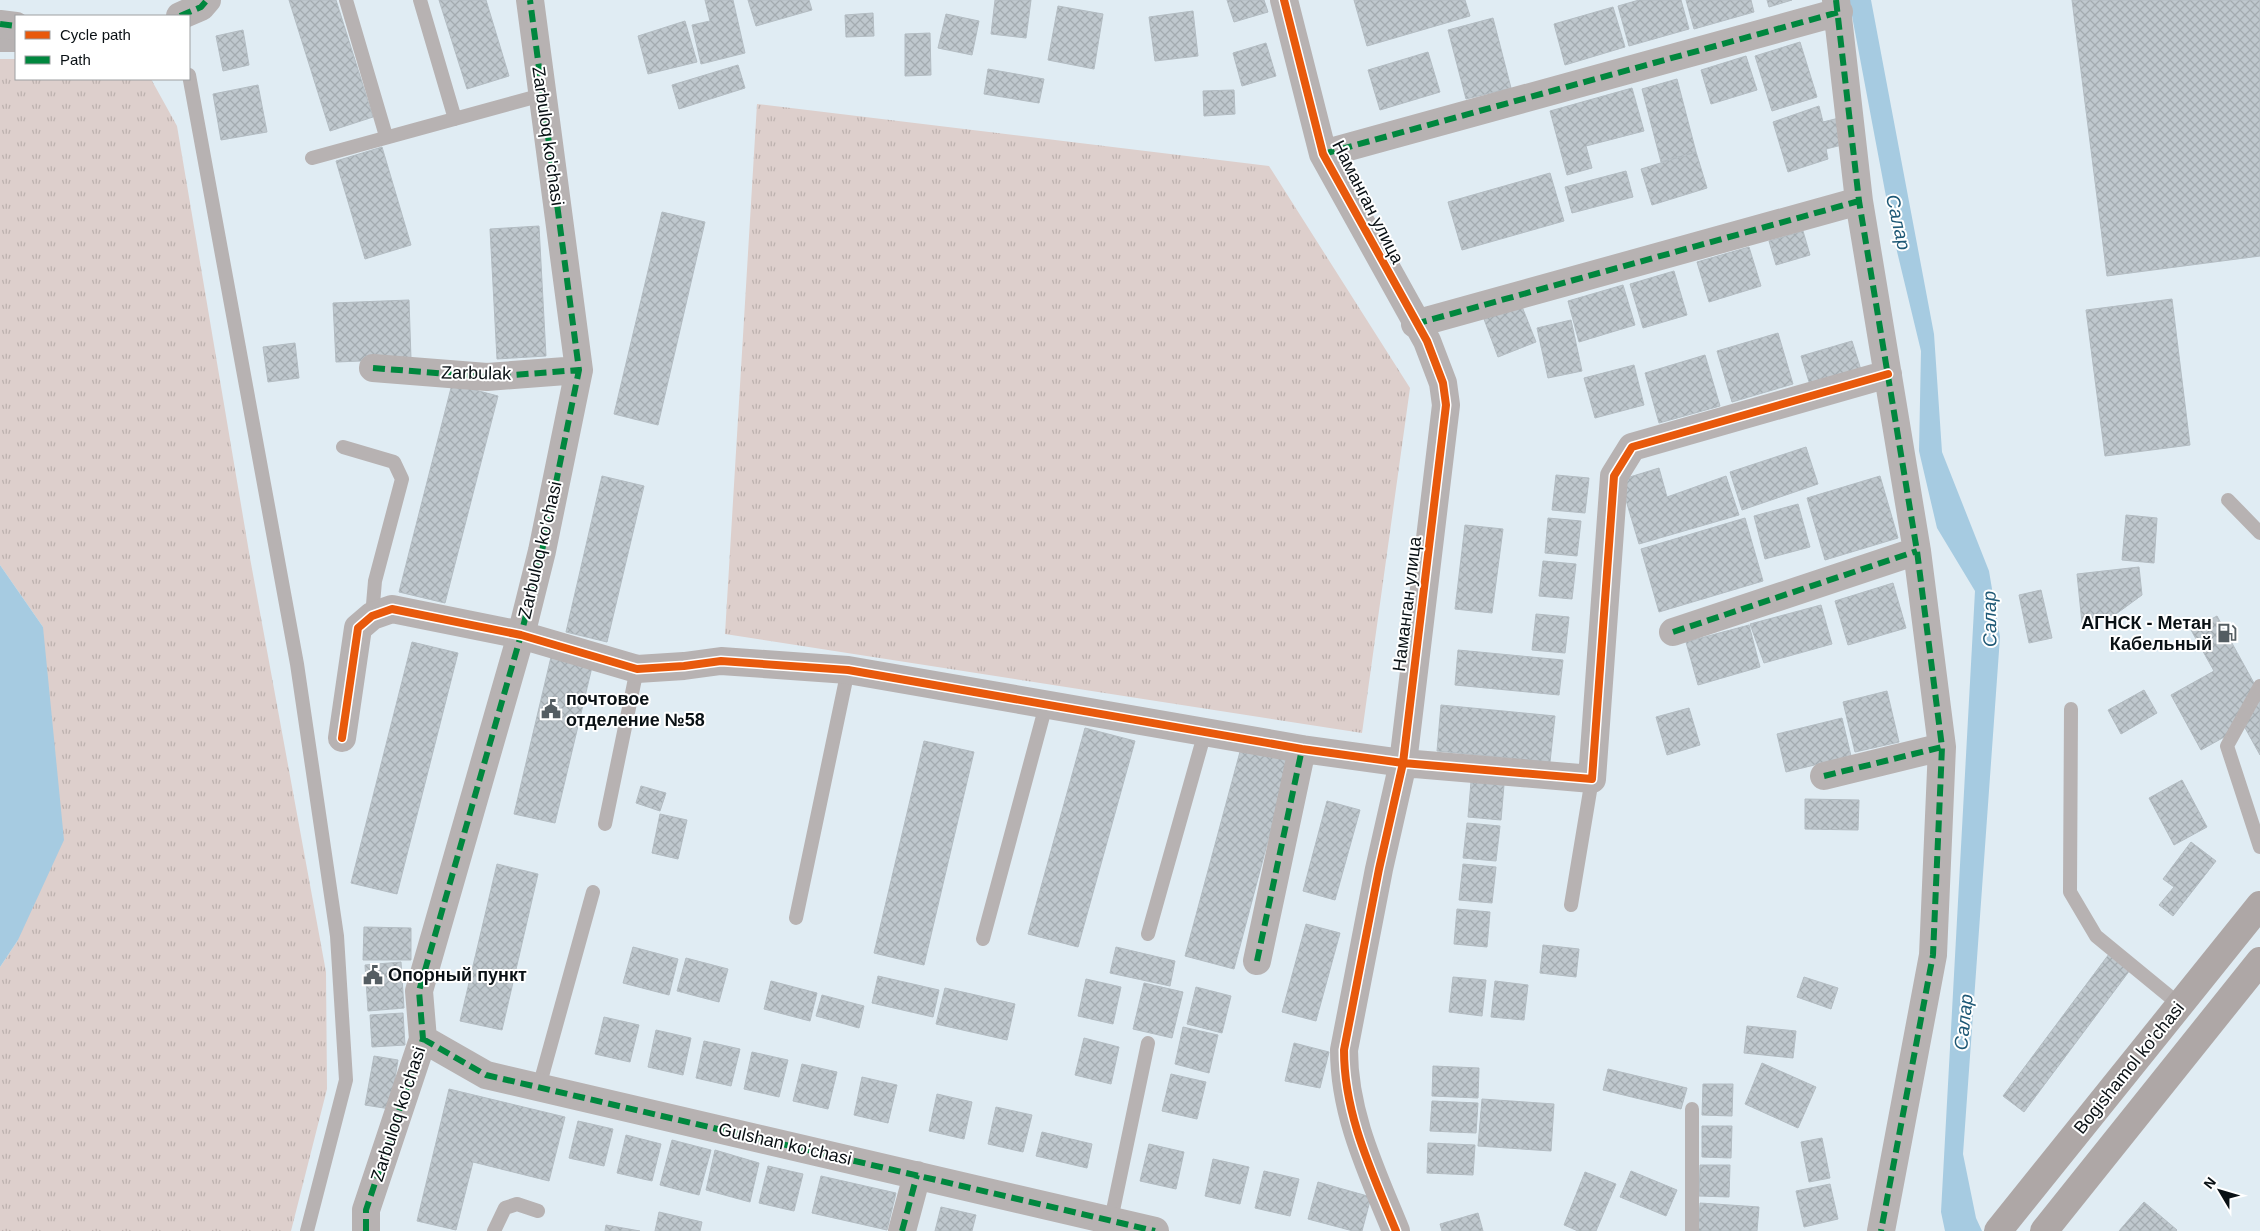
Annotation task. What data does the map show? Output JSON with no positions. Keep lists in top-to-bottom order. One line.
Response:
{"streets":{"main road":["Bogishamol ko'chasi"],"street":["Zarbuloq ko'chasi","Наманган улица","Zarbulak","Gulshan ko'chasi"]},"crossings":[["Zarbuloq ko'chasi","Zarbulak"],["Zarbuloq ko'chasi","Gulshan ko'chasi"]],"water":["Салар"],"places":{"fuel station":["АГНСК - Метан Кабельный"],"public building":["почтовое отделение №58","Опорный пункт"]},"legend":["Cycle path","Path"],"north":"top left"}
